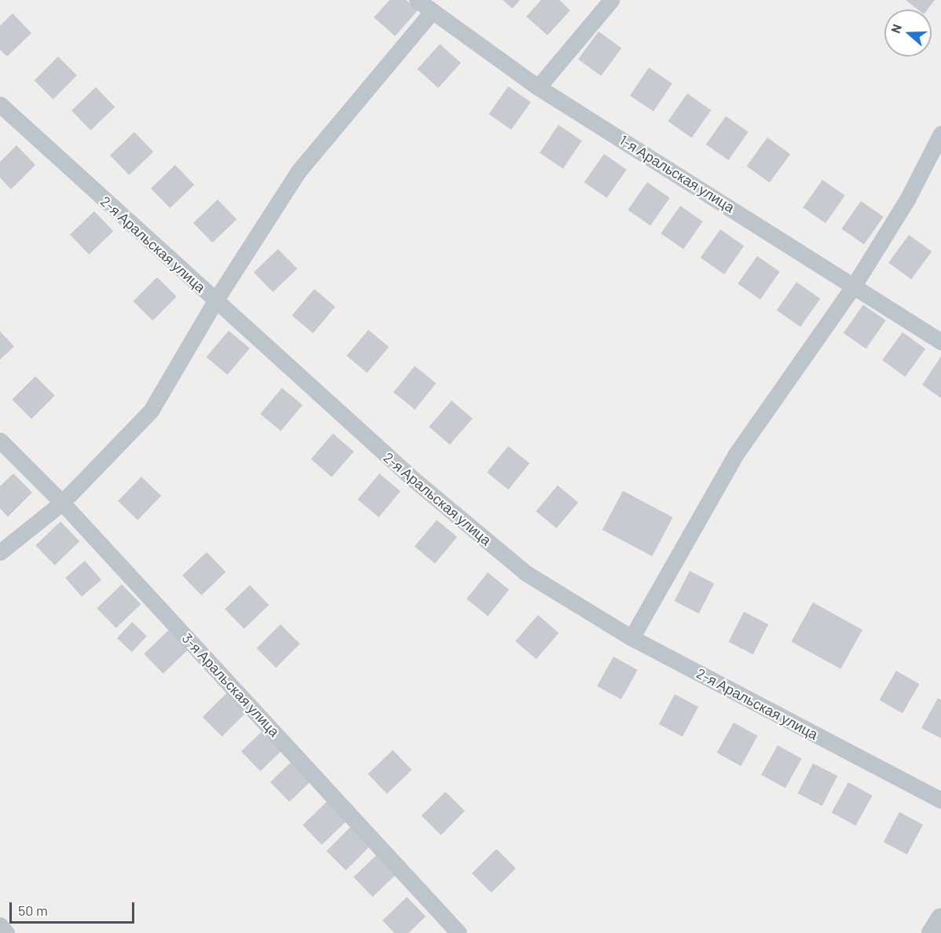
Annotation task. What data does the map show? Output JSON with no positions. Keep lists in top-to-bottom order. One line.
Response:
{"streets":{"street":["1-я Аральская улица","2-я Аральская улица","3-я Аральская улица"]},"scale_bar":"50 m","north":"left"}
